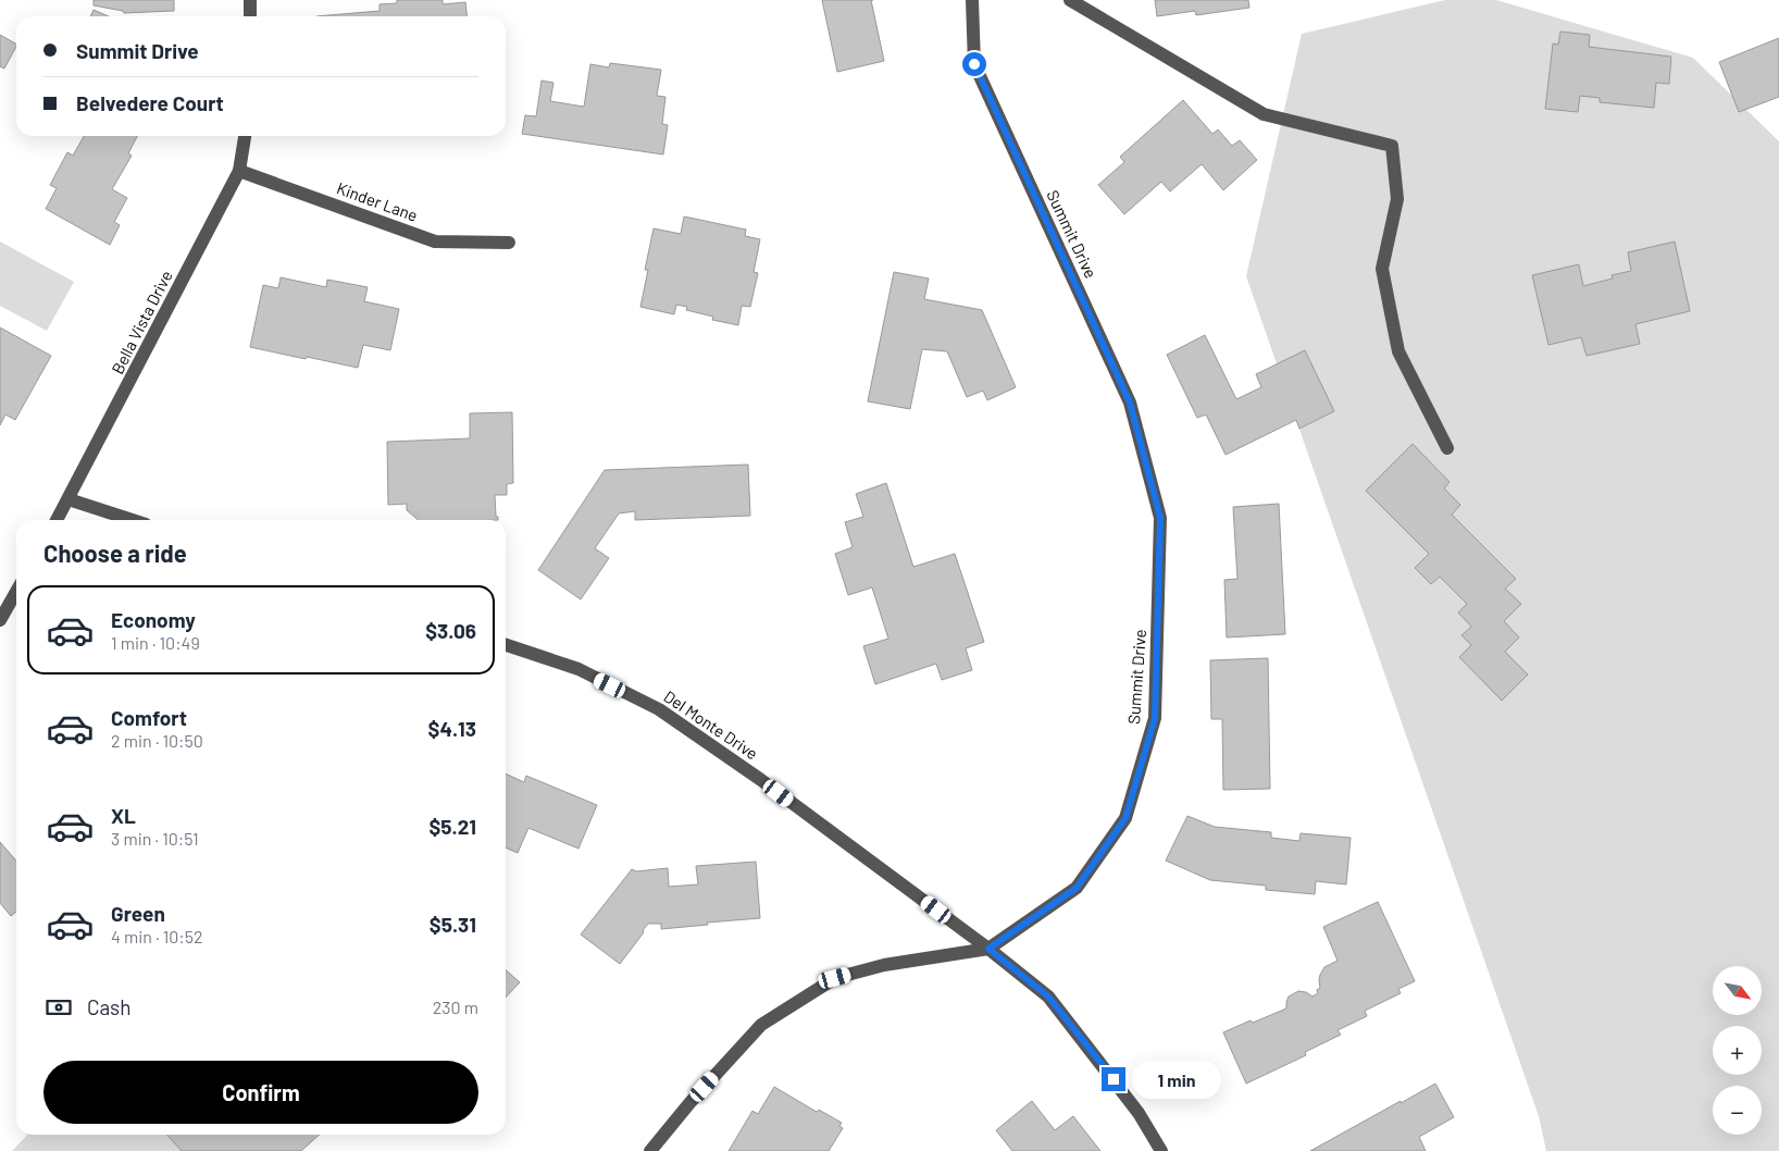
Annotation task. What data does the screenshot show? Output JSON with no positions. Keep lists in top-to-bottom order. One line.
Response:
{"streets":{"street":["Kinder Lane","Summit Drive","Bella Vista Drive","Del Monte Drive"]},"crossings":[["Kinder Lane","Bella Vista Drive"],["Summit Drive","Del Monte Drive"]],"north":"bottom right","page":{"banner":["Summit Drive","Belvedere Court"],"heading":"Choose a ride","list":[{"name":"Economy","note":"1 min · 10:49","value":"$3.06"},{"name":"Comfort","note":"2 min · 10:50","value":"$4.13"},{"name":"XL","note":"3 min · 10:51","value":"$5.21"},{"name":"Green","note":"4 min · 10:52","value":"$5.31"}],"map_buttons":["+","−"],"pay":["Cash","230 m"],"buttons":"Confirm","bubble":"1 min"}}
